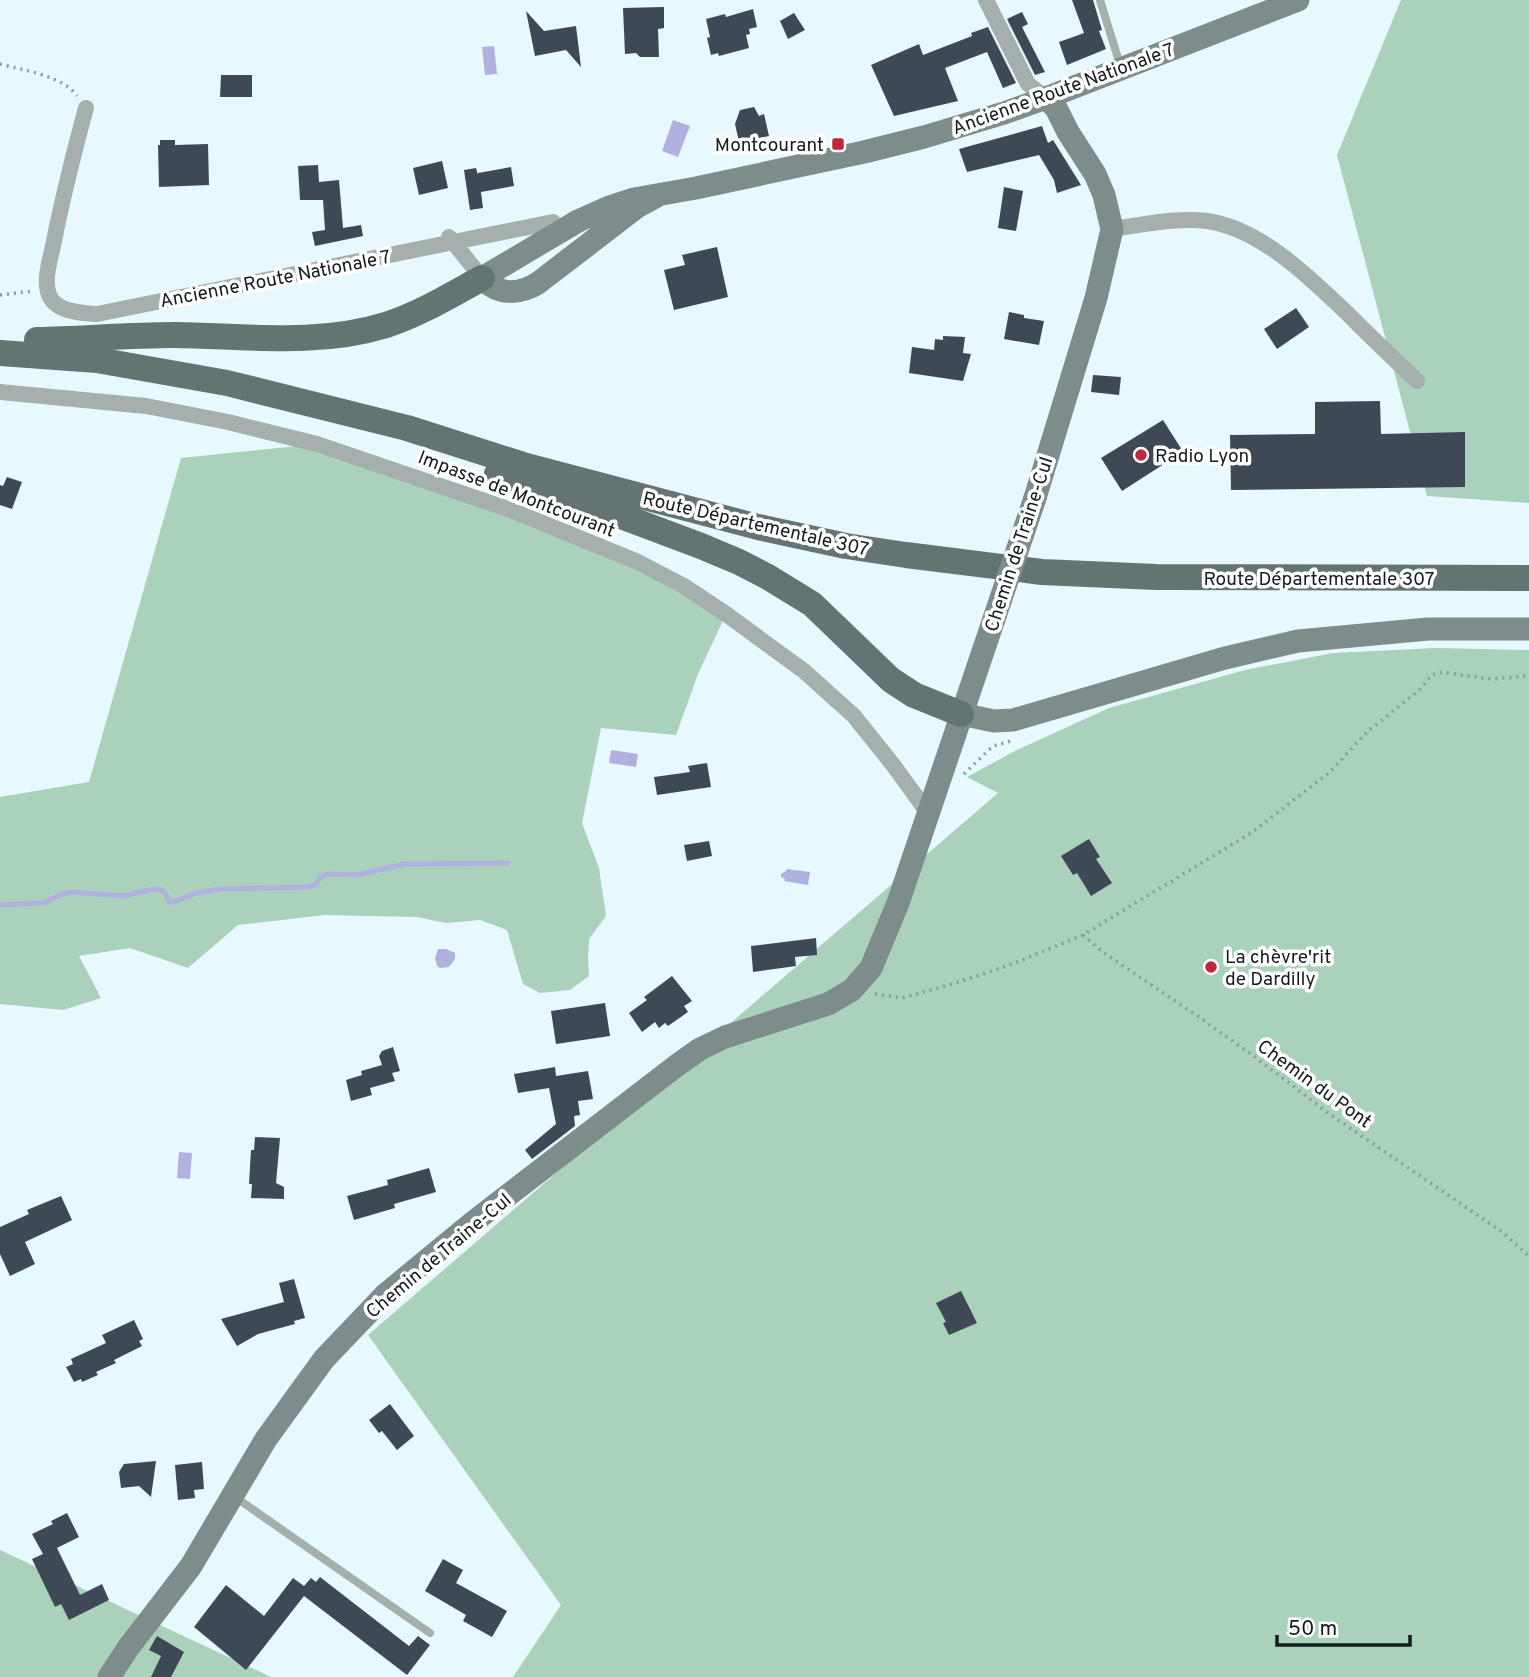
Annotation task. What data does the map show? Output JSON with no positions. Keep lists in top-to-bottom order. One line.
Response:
{"streets":{"main road":["Route Départementale 307"],"street":["Ancienne Route Nationale 7","Impasse de Montcourant","Chemin de Traine-Cul"],"path":["Chemin du Pont"]},"crossings":[["Ancienne Route Nationale 7","Chemin de Traine-Cul"],["Impasse de Montcourant","Chemin de Traine-Cul"]],"places":{"transit":["Montcourant"],"other":["Radio Lyon","La chèvre'rit de Dardilly"]},"scale_bar":"50 m"}
